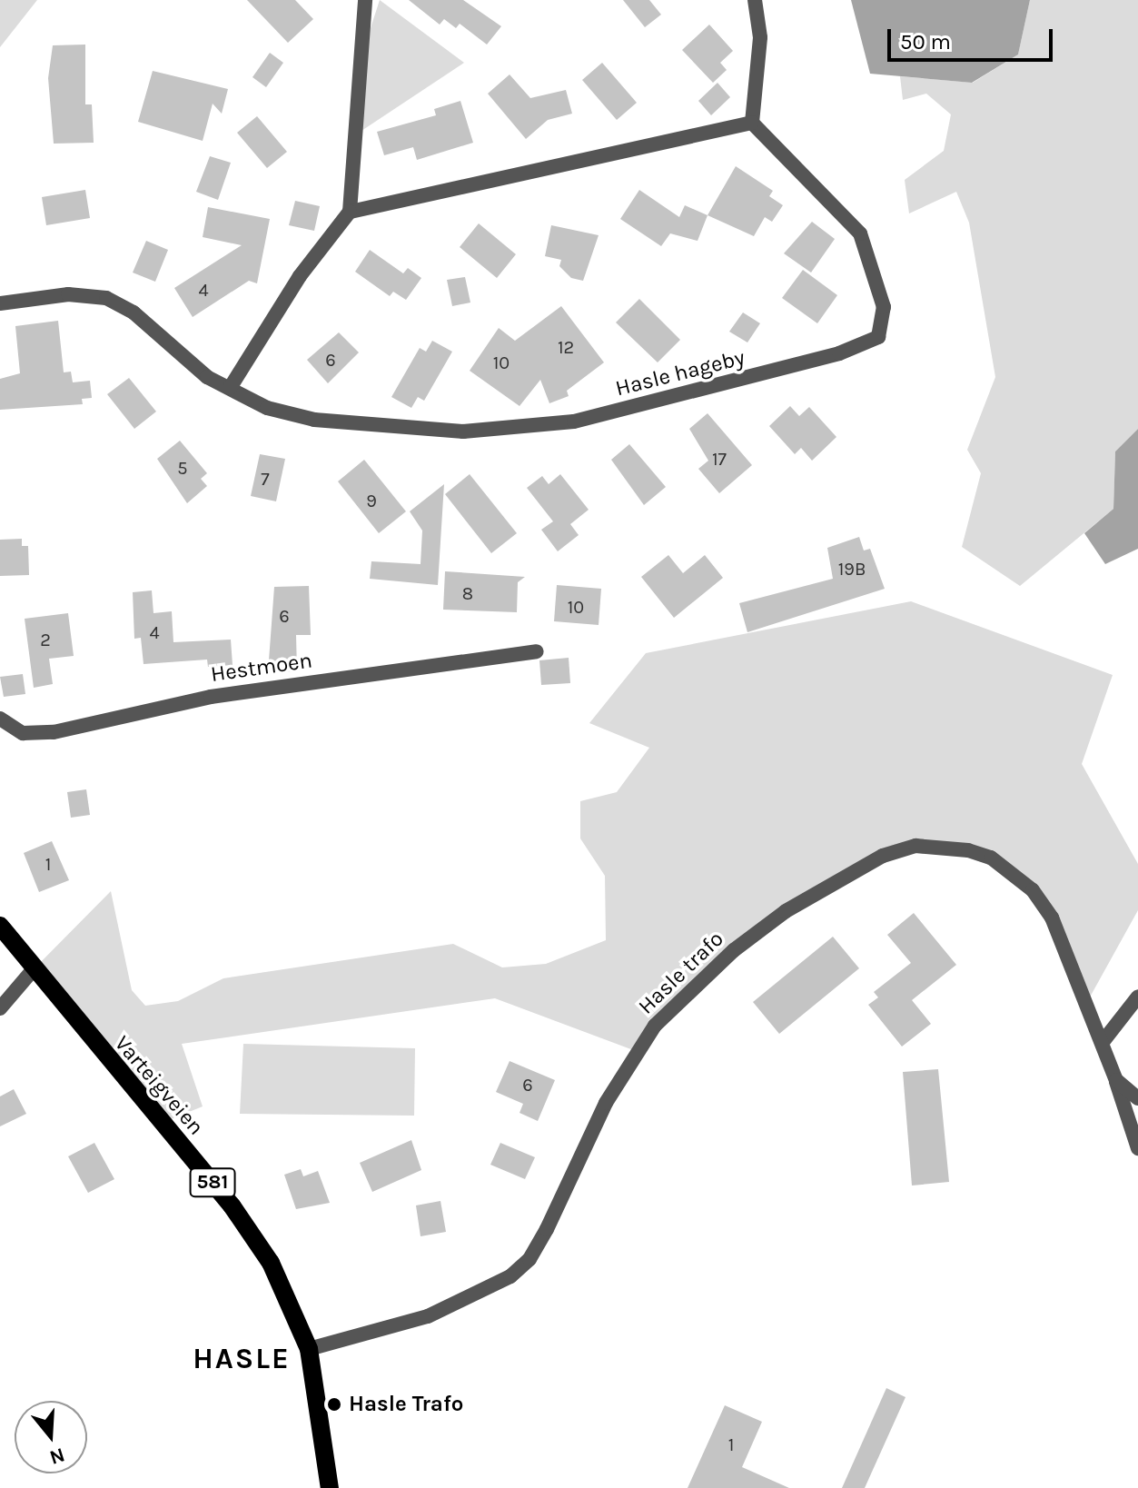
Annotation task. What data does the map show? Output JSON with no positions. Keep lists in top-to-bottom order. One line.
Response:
{"streets":{"main road":["Varteigveien","581"],"street":["Hasle hageby","Hestmoen","Hasle trafo"]},"crossings":[["Hasle trafo","Varteigveien"]],"districts":["HASLE"],"places":["Hasle Trafo"],"house_numbers":["4","12","6","10","17","5","7","9","19B","8","10","6","4","2","1","6","1"],"scale_bar":"50 m","north":"bottom"}
